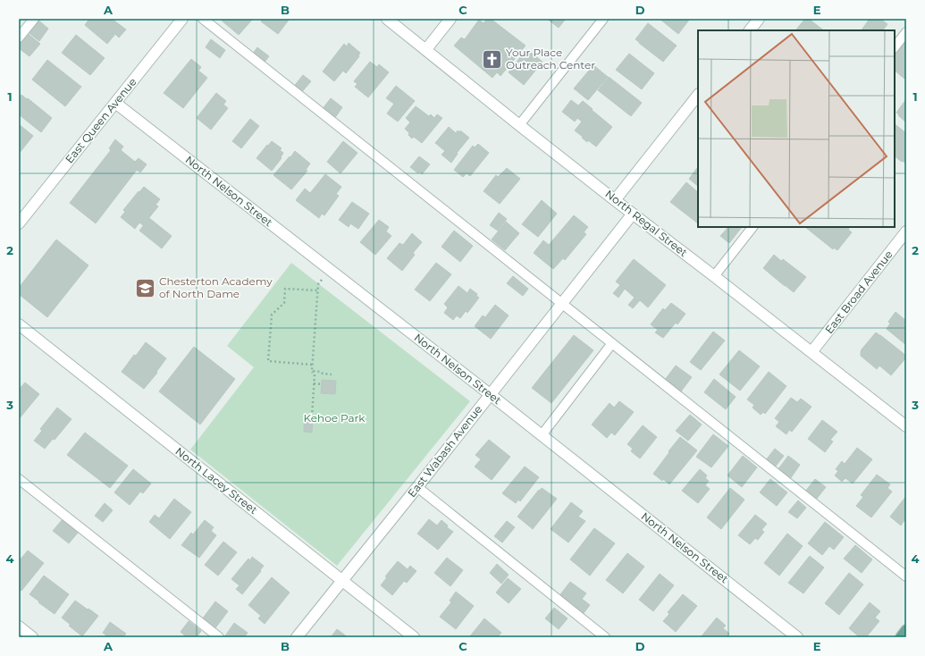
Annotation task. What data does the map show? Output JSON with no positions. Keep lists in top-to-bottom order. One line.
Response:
{"streets":{"street":["East Queen Avenue","North Nelson Street","North Regal Street","East Broad Avenue","East Wabash Avenue","North Lacey Street"]},"crossings":[["East Queen Avenue","North Nelson Street"],["North Nelson Street","East Wabash Avenue"],["North Regal Street","East Broad Avenue"],["North Regal Street","East Wabash Avenue"],["East Wabash Avenue","North Lacey Street"]],"parks":["Kehoe Park"],"places":{"church":["Your Place Outreach Center"],"school or university":["Chesterton Academy of North Dame"]},"grid":{"columns":["A","B","C","D","E"],"rows":["1","2","3","4"]}}
